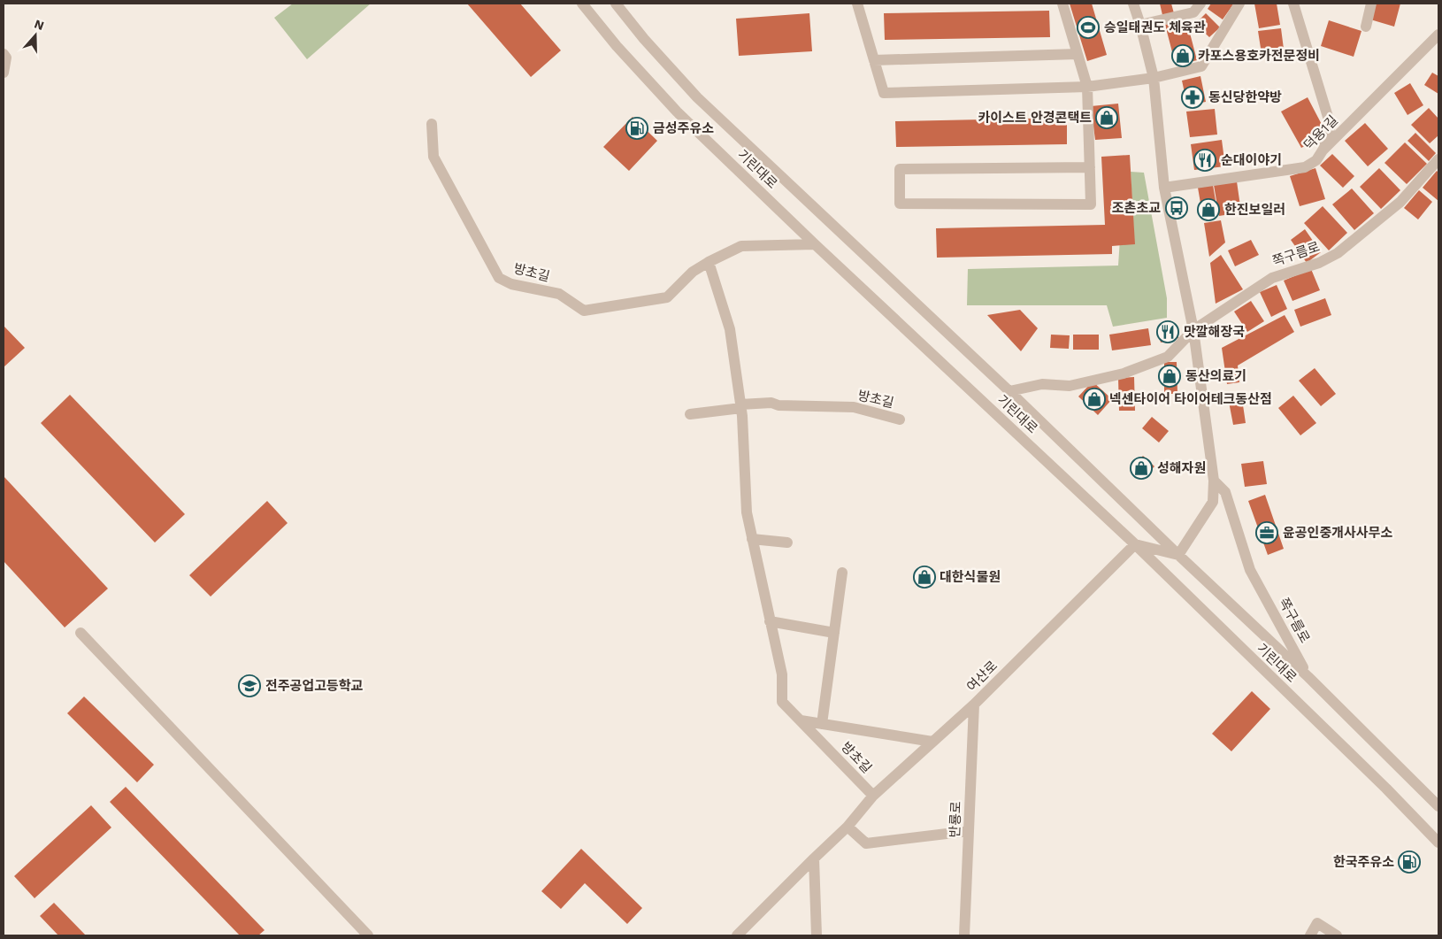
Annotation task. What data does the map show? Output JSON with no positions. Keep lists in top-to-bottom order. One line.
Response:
{"streets":{"street":["덕용1길","기린대로","쪽구름로","방초길","여산로","반룡로"]},"crossings":[["기린대로","쪽구름로"],["기린대로","방초길"],["기린대로","여산로"],["방초길","여산로"],["여산로","반룡로"]],"places":{"sports":["승일태권도 체육관"],"shop":["카포스용호카전문정비","카이스트 안경콘택트","한진보일러","동산의료기","넥센타이어 타이어테크동산점","성해자원","대한식물원"],"pharmacy":["동신당한약방"],"fuel station":["금성주유소","한국주유소"],"restaurant":["순대이야기","맛깔해장국"],"bus stop":["조촌초교"],"office":["윤공인중개사사무소"],"school or university":["전주공업고등학교"]},"north":"top"}
